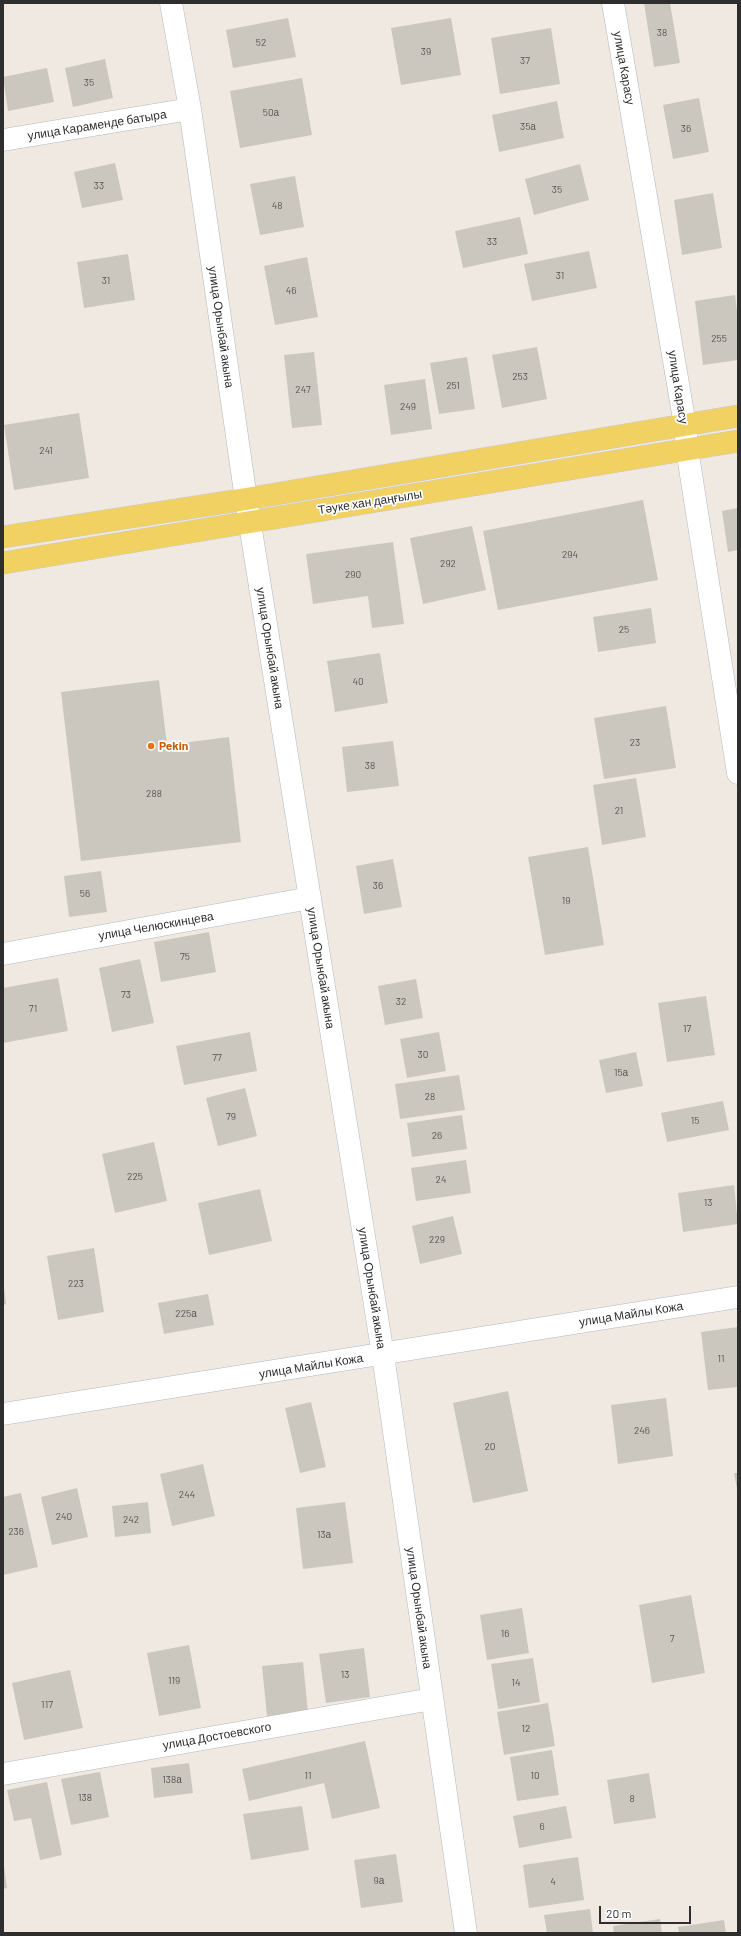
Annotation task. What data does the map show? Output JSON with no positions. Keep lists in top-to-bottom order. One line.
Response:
{"streets":{"main road":["Тәуке хан даңғылы"],"street":["улица Карасу","улица Караменде батыра","улица Орынбай акына","улица Челюскинцева","улица Майлы Кожа","улица Достоевского"]},"crossings":[["улица Карасу","Тәуке хан даңғылы"],["улица Караменде батыра","улица Орынбай акына"],["улица Орынбай акына","Тәуке хан даңғылы"],["улица Орынбай акына","улица Челюскинцева"],["улица Орынбай акына","улица Майлы Кожа"],["улица Орынбай акына","улица Достоевского"]],"places":["Pekin"],"house_numbers":["38","52","39","37","35","50а","35а","36","33","35","48","33","31","31","46","255","253","251","247","249","241","294","292","290","25","40","23","38","288","21","36","56","19","75","73","32","71","17","30","77","15а","28","79","15","26","225","24","13","229","223","225а","11","246","20","244","240","242","236","13а","16","7","13","119","14","117","12","11","10","138а","138","8","6","9а","4"],"scale_bar":"20 m"}
